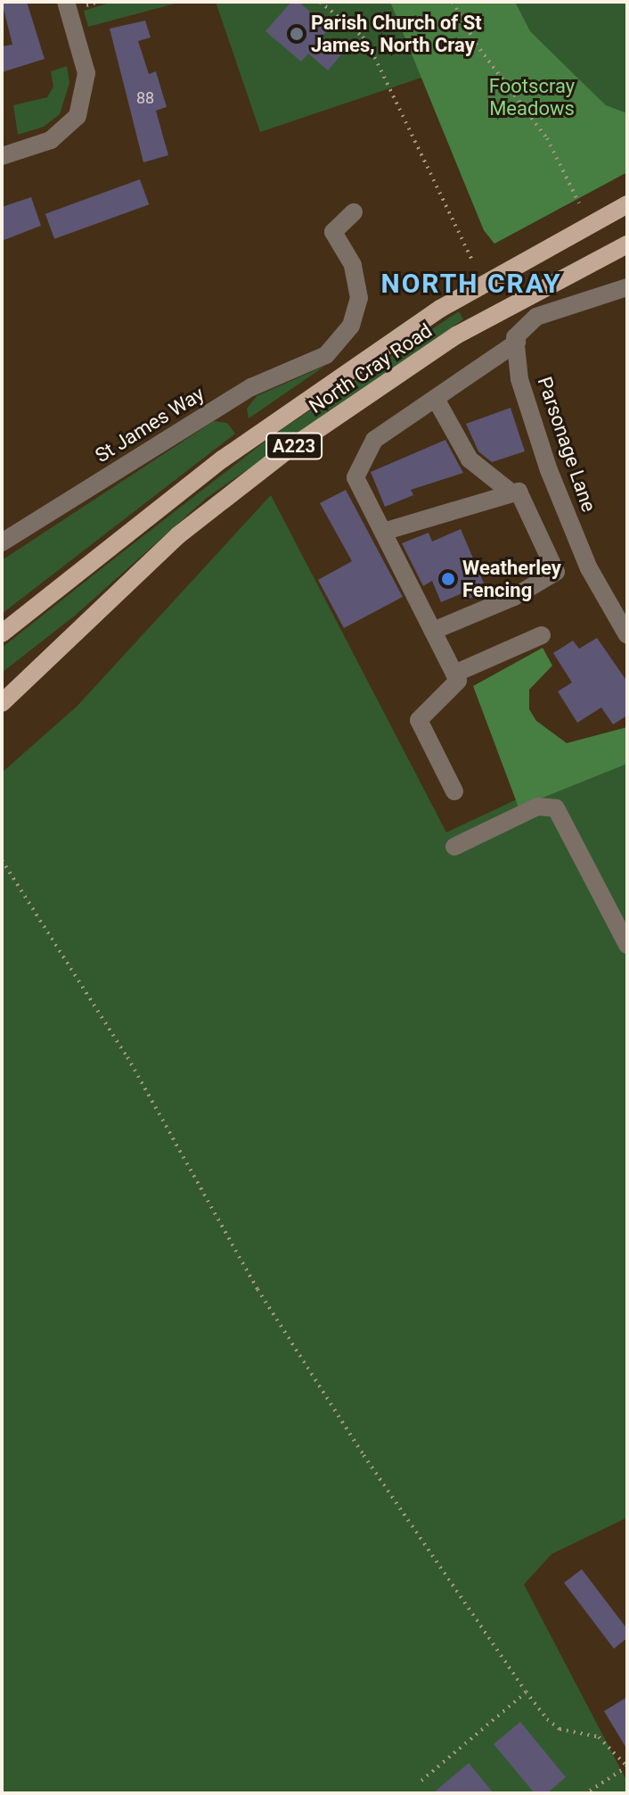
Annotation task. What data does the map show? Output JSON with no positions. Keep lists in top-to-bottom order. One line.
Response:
{"streets":{"main road":["North Cray Road","A223"],"street":["St James Way","Parsonage Lane"]},"districts":["NORTH CRAY"],"parks":["Footscray Meadows"],"places":["Parish Church of St James, North Cray","Weatherley Fencing"],"house_numbers":["88"]}
